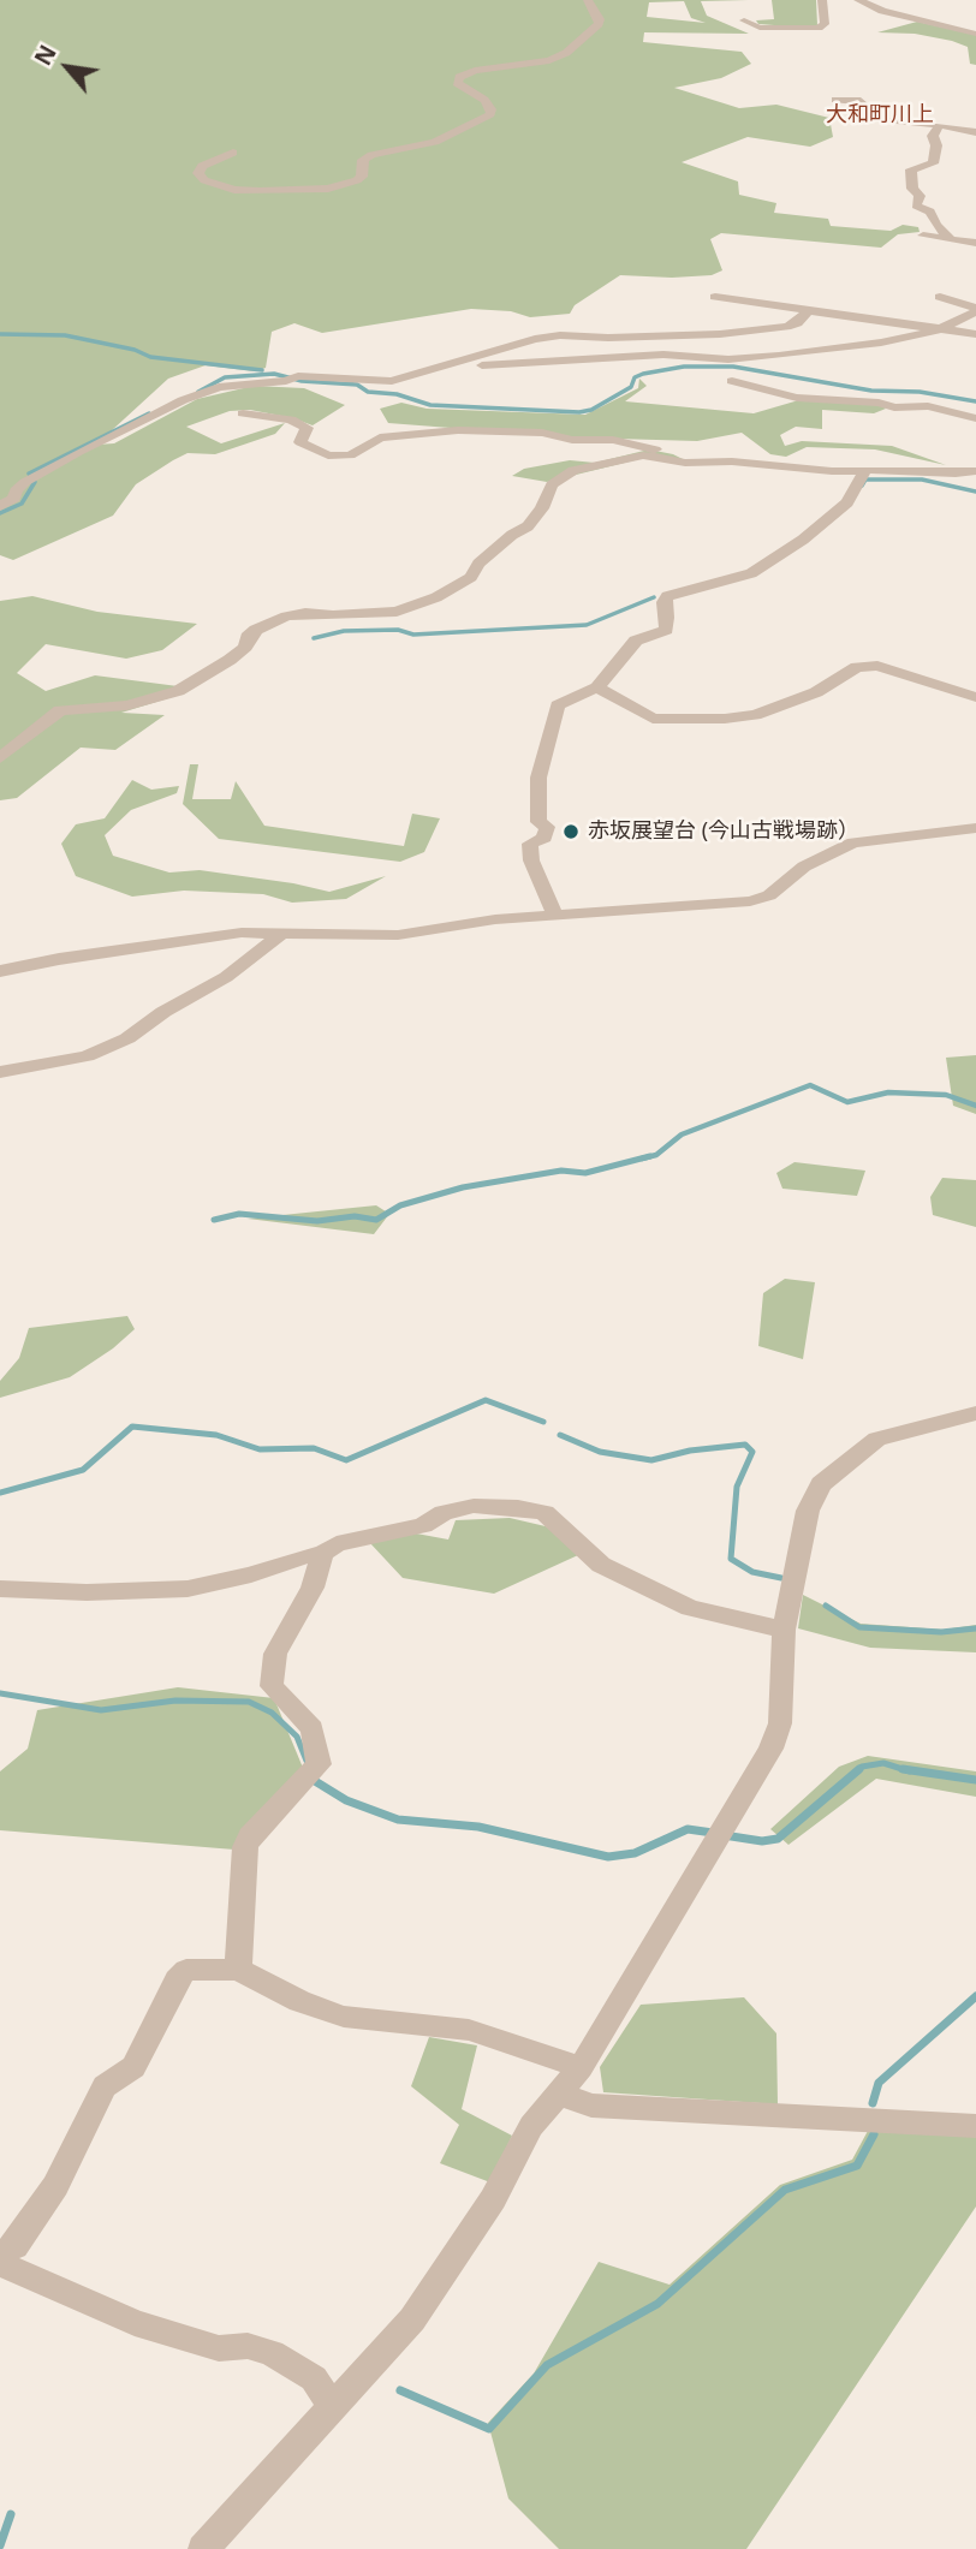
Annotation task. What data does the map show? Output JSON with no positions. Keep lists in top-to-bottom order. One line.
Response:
{"districts":["大和町川上"],"places":["赤坂展望台 (今山古戦場跡）"],"north":"top left"}
